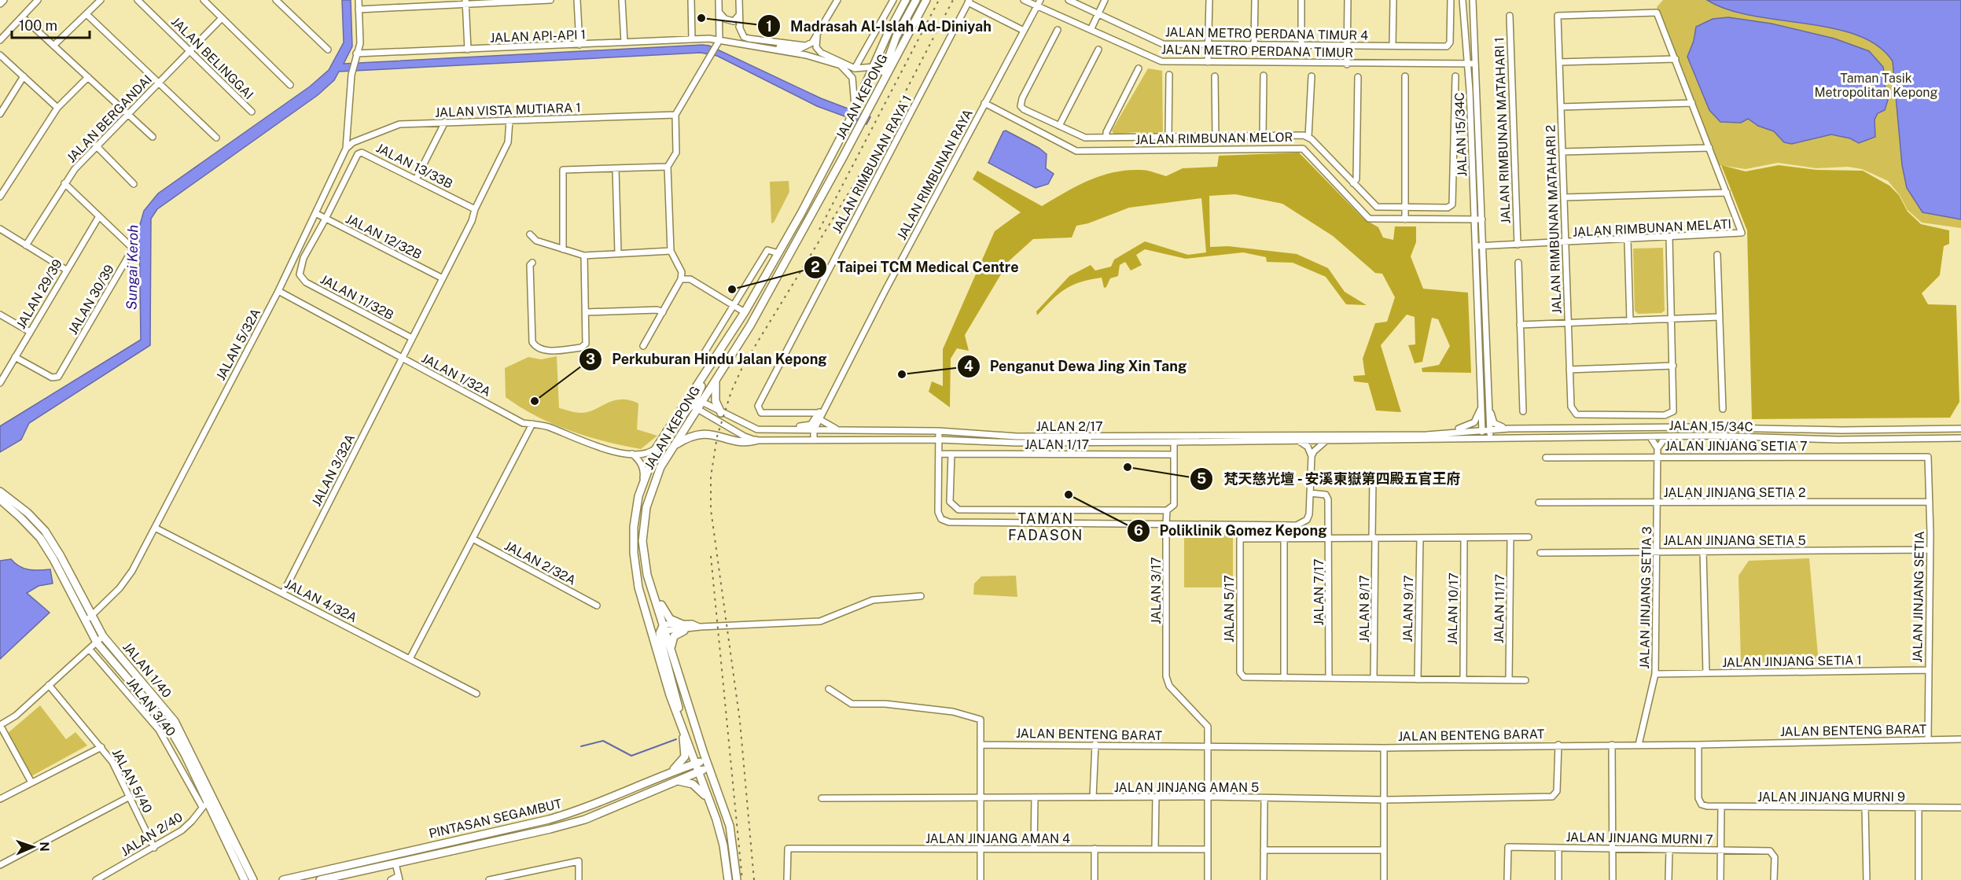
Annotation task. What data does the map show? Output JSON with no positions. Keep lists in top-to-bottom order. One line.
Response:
{"streets":{"main road":["JALAN KEPONG","JALAN 1/40","PINTASAN SEGAMBUT"],"street":["JALAN METRO PERDANA TIMUR 4","JALAN API-API 1","JALAN METRO PERDANA TIMUR","JALAN BELINGGAI","JALAN VISTA MUTIARA 1","JALAN BERGANDAI","JALAN RIMBUNAN MATAHARI 1","JALAN 15/34C","JALAN RIMBUNAN MELOR","JALAN RIMBUNAN RAYA 1","JALAN 13/33B","JALAN RIMBUNAN RAYA","JALAN RIMBUNAN MATAHARI 2","JALAN RIMBUNAN MELATI","JALAN 12/32B","JALAN 29/39","JALAN 11/32B","JALAN 30/39","JALAN 5/32A","JALAN 1/32A","JALAN 2/17","JALAN 1/17","JALAN JINJANG SETIA 7","JALAN 3/32A","JALAN JINJANG SETIA 2","JALAN JINJANG SETIA 5","JALAN 2/32A","JALAN 3/17","JALAN 7/17","JALAN JINJANG SETIA","JALAN JINJANG SETIA 3","JALAN 4/32A","JALAN 5/17","JALAN 8/17","JALAN 9/17","JALAN 10/17","JALAN 11/17","JALAN JINJANG SETIA 1","JALAN 3/40","JALAN BENTENG BARAT","JALAN 5/40","JALAN JINJANG AMAN 5","JALAN JINJANG MURNI 9","JALAN 2/40","JALAN JINJANG AMAN 4","JALAN JINJANG MURNI 7"]},"crossings":[["JALAN API-API 1","JALAN 5/32A"],["JALAN METRO PERDANA TIMUR","JALAN 15/34C"],["JALAN METRO PERDANA TIMUR","JALAN RIMBUNAN RAYA"],["JALAN BELINGGAI","JALAN BERGANDAI"],["JALAN KEPONG","JALAN 2/17"],["JALAN KEPONG","PINTASAN SEGAMBUT"],["JALAN VISTA MUTIARA 1","JALAN 5/32A"],["JALAN VISTA MUTIARA 1","JALAN 3/32A"],["JALAN BERGANDAI","JALAN 30/39"],["JALAN RIMBUNAN MATAHARI 1","JALAN RIMBUNAN MELATI"],["JALAN 15/34C","JALAN RIMBUNAN MELOR"],["JALAN 15/34C","JALAN RIMBUNAN MELATI"],["JALAN 15/34C","JALAN 2/17"],["JALAN RIMBUNAN MELOR","JALAN RIMBUNAN RAYA"],["JALAN 13/33B","JALAN 12/32B"],["JALAN 13/33B","JALAN 11/32B"],["JALAN 13/33B","JALAN 3/32A"],["JALAN RIMBUNAN RAYA","JALAN 2/17"],["JALAN RIMBUNAN MATAHARI 2","JALAN RIMBUNAN MELATI"],["JALAN 12/32B","JALAN 11/32B"],["JALAN 12/32B","JALAN 5/32A"],["JALAN 12/32B","JALAN 3/32A"],["JALAN 29/39","JALAN 30/39"],["JALAN 11/32B","JALAN 3/32A"],["JALAN 5/32A","JALAN 1/32A"],["JALAN 5/32A","JALAN 4/32A"],["JALAN 5/32A","JALAN 1/40"],["JALAN 1/32A","JALAN 3/32A"],["JALAN 2/17","JALAN 3/17"],["JALAN 1/17","JALAN 3/17"],["JALAN JINJANG SETIA 7","JALAN JINJANG SETIA"],["JALAN JINJANG SETIA 7","JALAN JINJANG SETIA 3"],["JALAN 3/32A","JALAN 4/32A"],["JALAN JINJANG SETIA 2","JALAN JINJANG SETIA"],["JALAN JINJANG SETIA 2","JALAN JINJANG SETIA 3"],["JALAN JINJANG SETIA 5","JALAN JINJANG SETIA"],["JALAN JINJANG SETIA 5","JALAN JINJANG SETIA 3"],["JALAN 3/17","JALAN BENTENG BARAT"],["JALAN JINJANG SETIA","JALAN JINJANG SETIA 1"],["JALAN JINJANG SETIA","JALAN BENTENG BARAT"],["JALAN JINJANG SETIA 3","JALAN JINJANG SETIA 1"],["JALAN JINJANG SETIA 3","JALAN BENTENG BARAT"],["JALAN 1/40","JALAN 3/40"],["JALAN 1/40","JALAN 2/40"],["JALAN 3/40","JALAN 2/40"],["JALAN BENTENG BARAT","JALAN JINJANG AMAN 5"],["JALAN BENTENG BARAT","JALAN JINJANG MURNI 9"],["JALAN 5/40","JALAN 2/40"]],"districts":["TAMAN FADASON"],"water":["Sungai Keroh"],"parks":["Taman Tasik Metropolitan Kepong"],"places":["Madrasah Al-Islah Ad-Diniyah","Taipei TCM Medical Centre","Penganut Dewa Jing Xin Tang","Perkuburan Hindu Jalan Kepong","梵天慈光壇 - 安溪東嶽第四殿五官王府","Poliklinik Gomez Kepong"],"scale_bar":"100 m","north":"right"}
